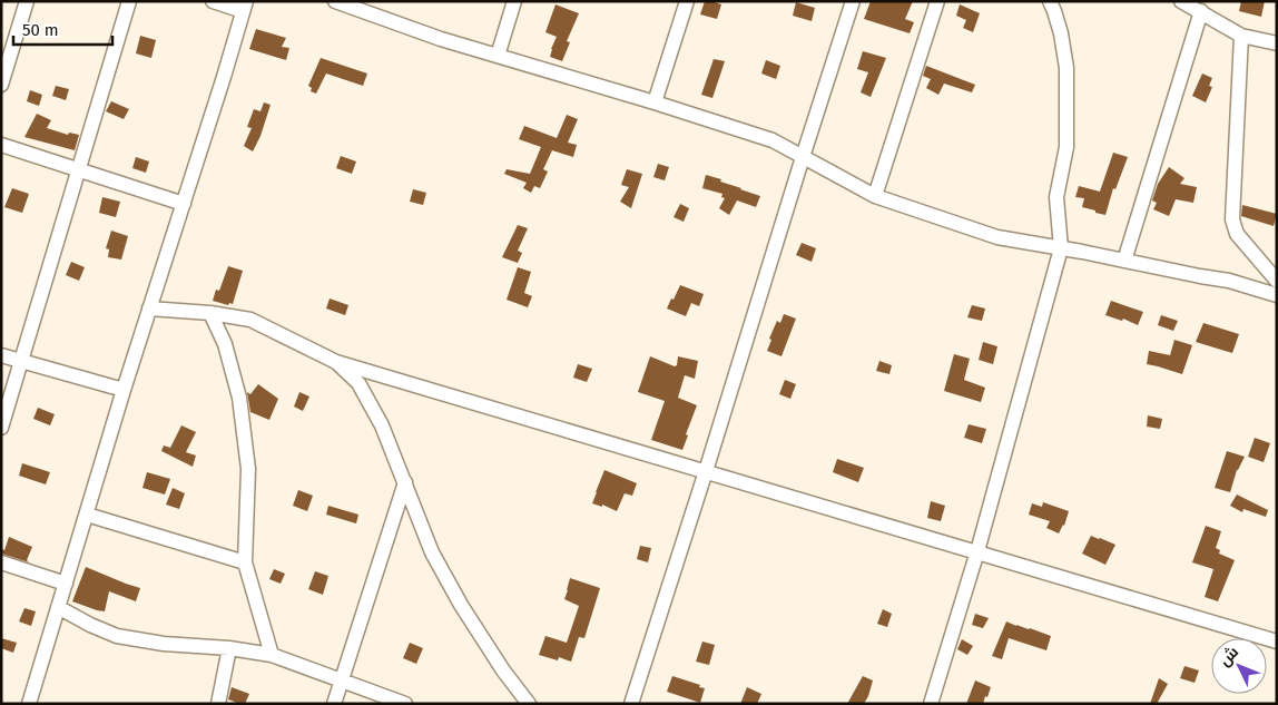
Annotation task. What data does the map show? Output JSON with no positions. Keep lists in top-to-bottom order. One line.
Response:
{"scale_bar":"50 m","north":"top left"}
